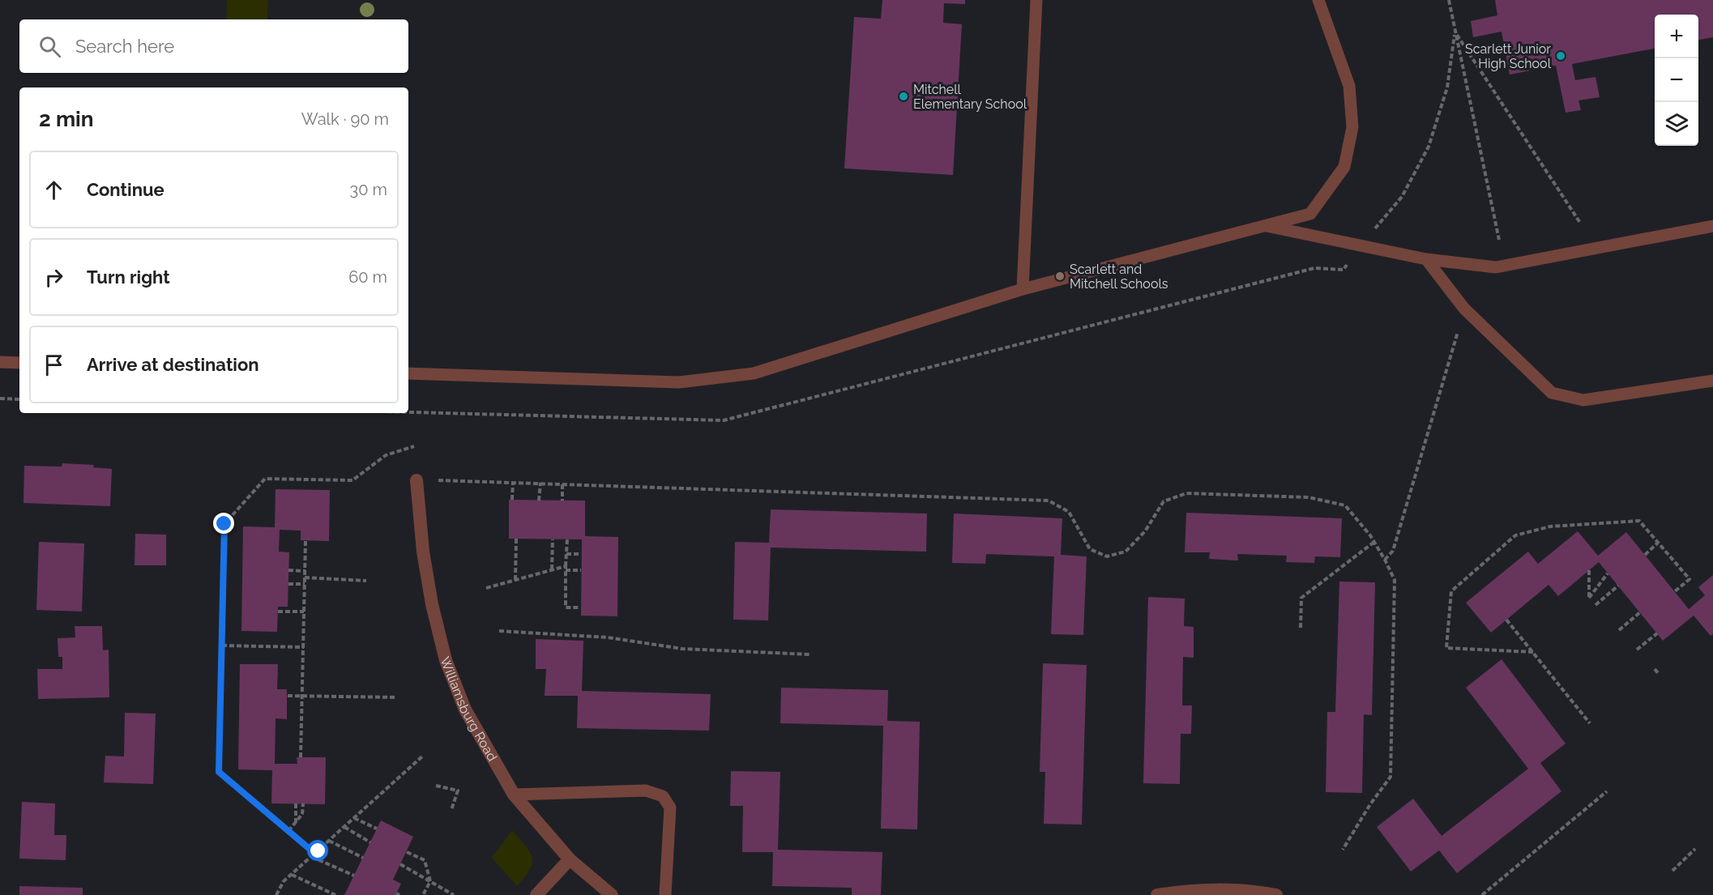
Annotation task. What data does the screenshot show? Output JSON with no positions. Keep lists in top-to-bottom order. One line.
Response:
{"streets":{"street":["Williamsburg Road"]},"places":["Scarlett Junior High School","Mitchell Elementary School","Scarlett and Mitchell Schools"],"page":{"map_buttons":["+","−"],"search":"Search here","heading":["2 min","Walk · 90 m"],"list":[["Continue","30 m"],["Turn right","60 m"],"Arrive at destination"]}}
